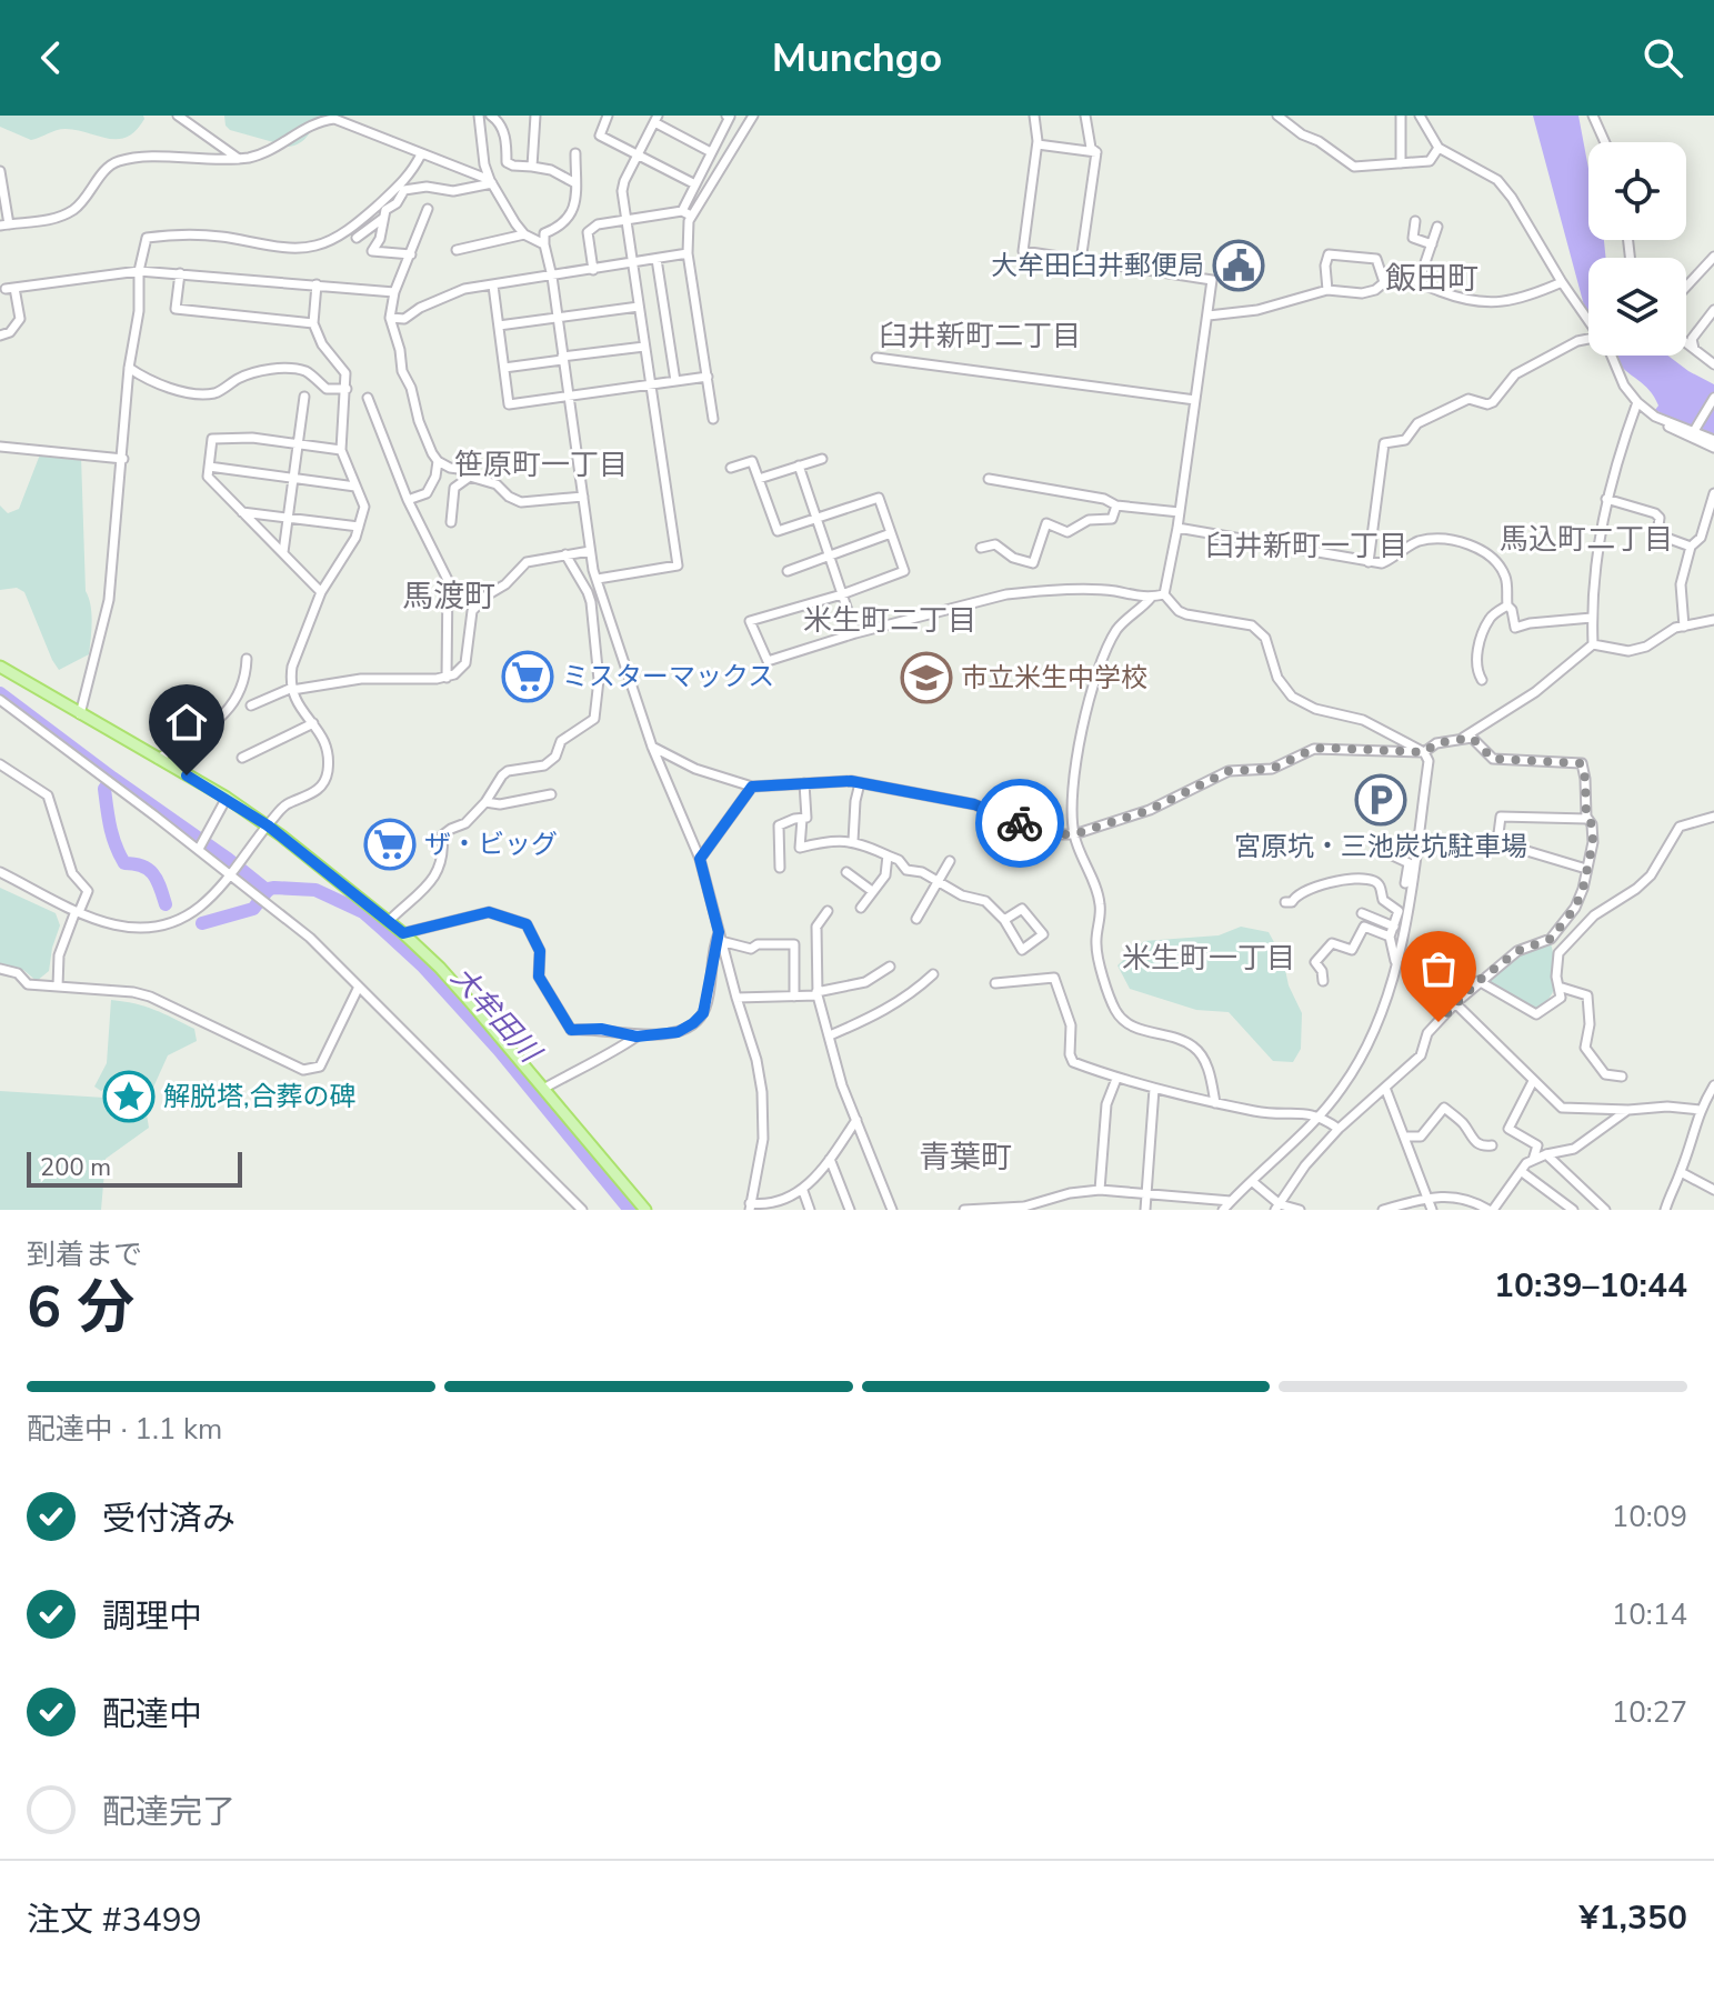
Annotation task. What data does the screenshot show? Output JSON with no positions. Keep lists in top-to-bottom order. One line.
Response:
{"districts":["飯田町","臼井新町二丁目","笹原町一丁目","馬込町二丁目","臼井新町一丁目","馬渡町","米生町二丁目","米生町一丁目","青葉町"],"water":["大牟田川"],"places":{"public building":["大牟田臼井郵便局"],"supermarket":["ミスターマックス","ザ・ビッグ"],"school or university":["市立米生中学校"],"parking":["宮原坑・三池炭坑駐車場"],"place":["解脱塔,合葬の碑"]},"scale_bar":"200 m","page":{"header":"Munchgo","scale":"200 m","heading":["6 分","到着まで","10:39–10:44"],"panel":["注文 #3499","¥1,350"],"bar":"配達中 · 1.1 km","list":[["受付済み","10:09"],["調理中","10:14"],["配達中","10:27"],"配達完了"]}}
